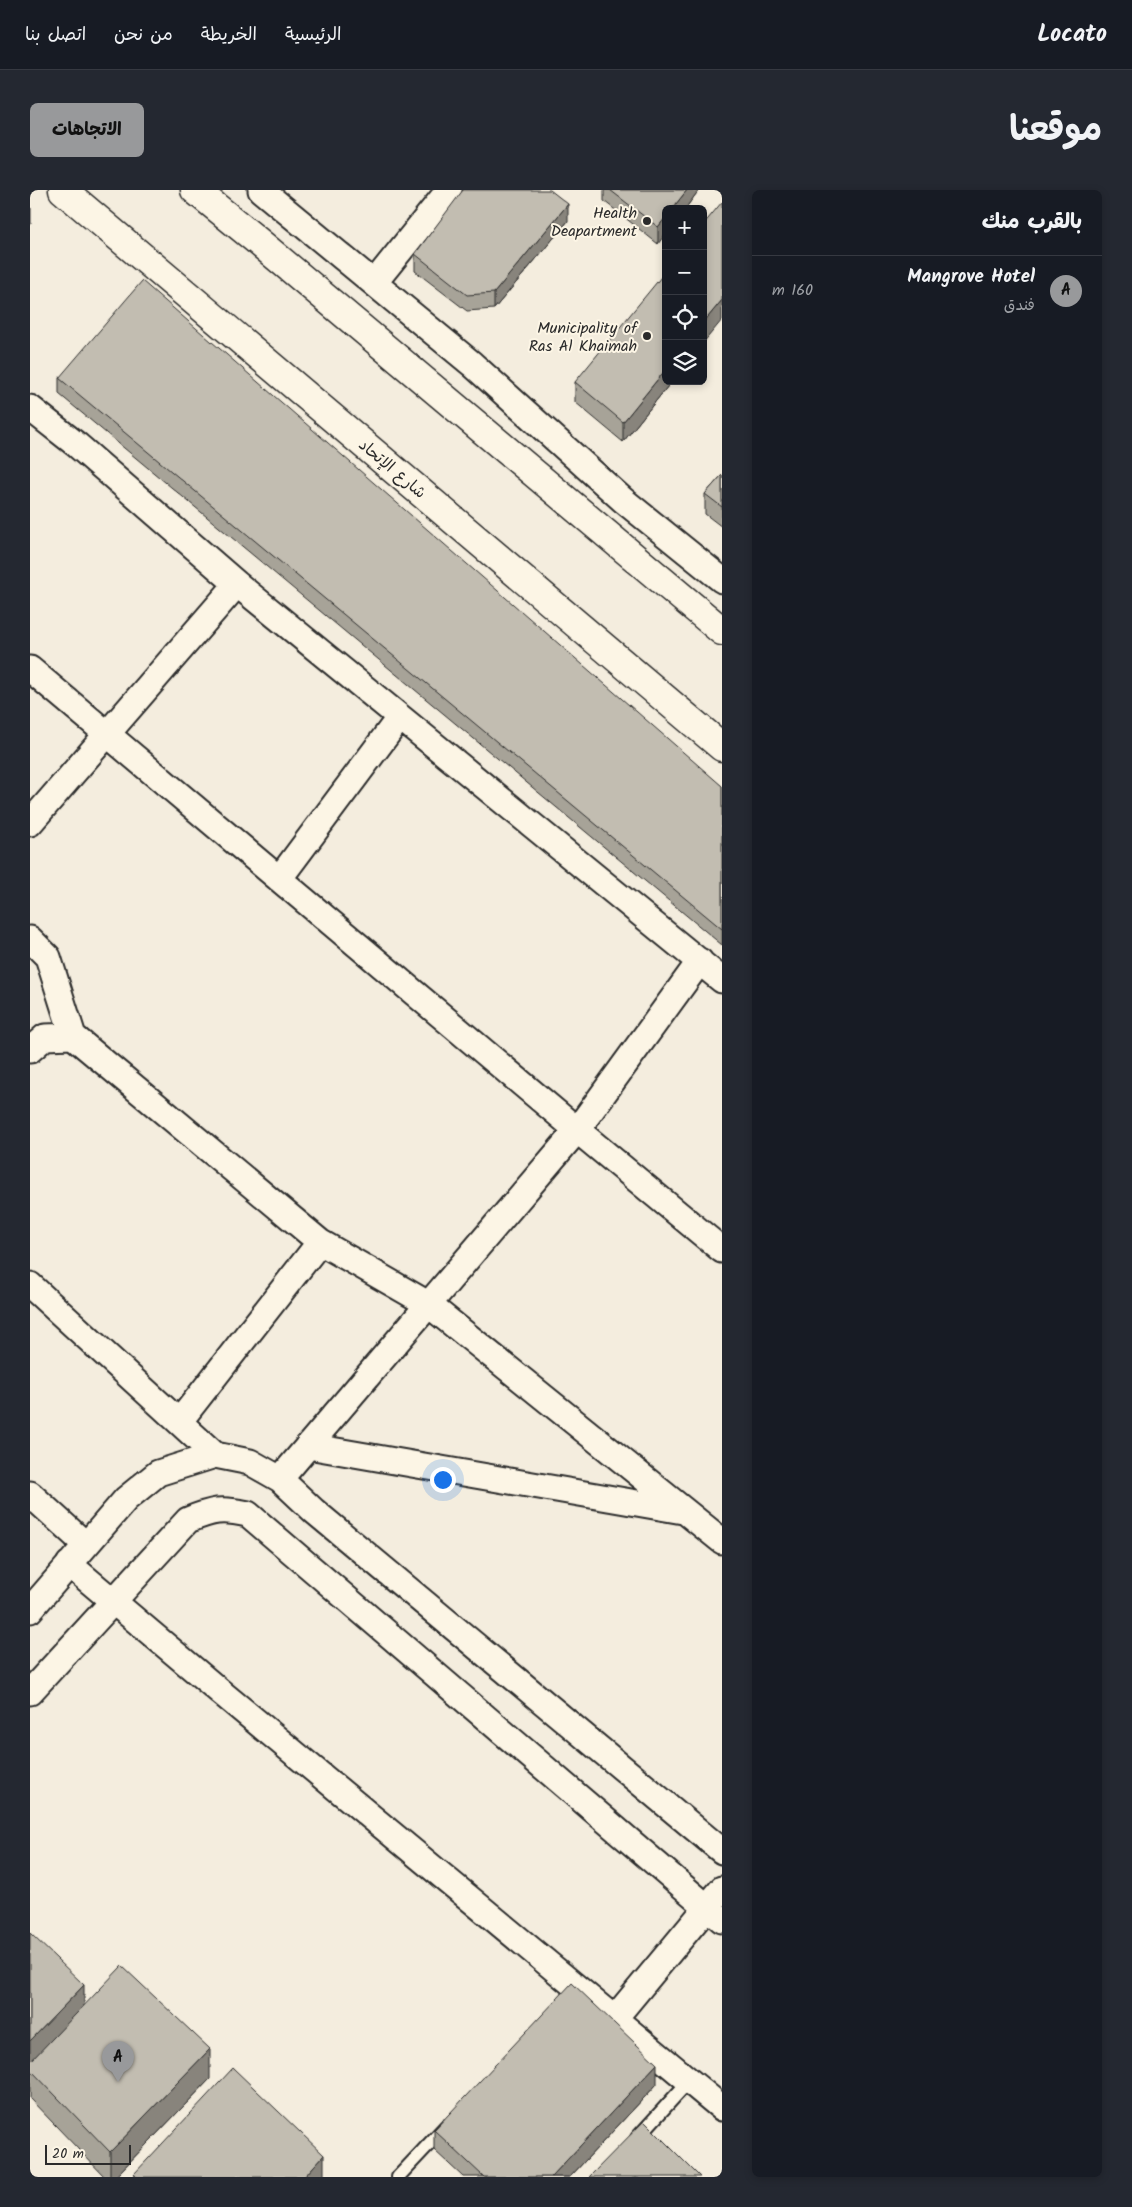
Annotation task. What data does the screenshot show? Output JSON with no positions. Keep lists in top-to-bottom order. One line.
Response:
{"streets":{"main road":["شارع الإتحاد"]},"places":["Health Deapartment","Municipality of Ras Al Khaimah"],"scale_bar":"20 m","page":{"header":"Locato","nav":["الرئيسية","الخريطة","من نحن","اتصل بنا"],"title":"موقعنا","buttons":"الاتجاهات","heading":"بالقرب منك","map_buttons":["+","−"],"list":[{"mark":"A","name":"Mangrove Hotel","note":"فندق","value":"160 m"}],"pins":"A","scale":"20 m"}}
